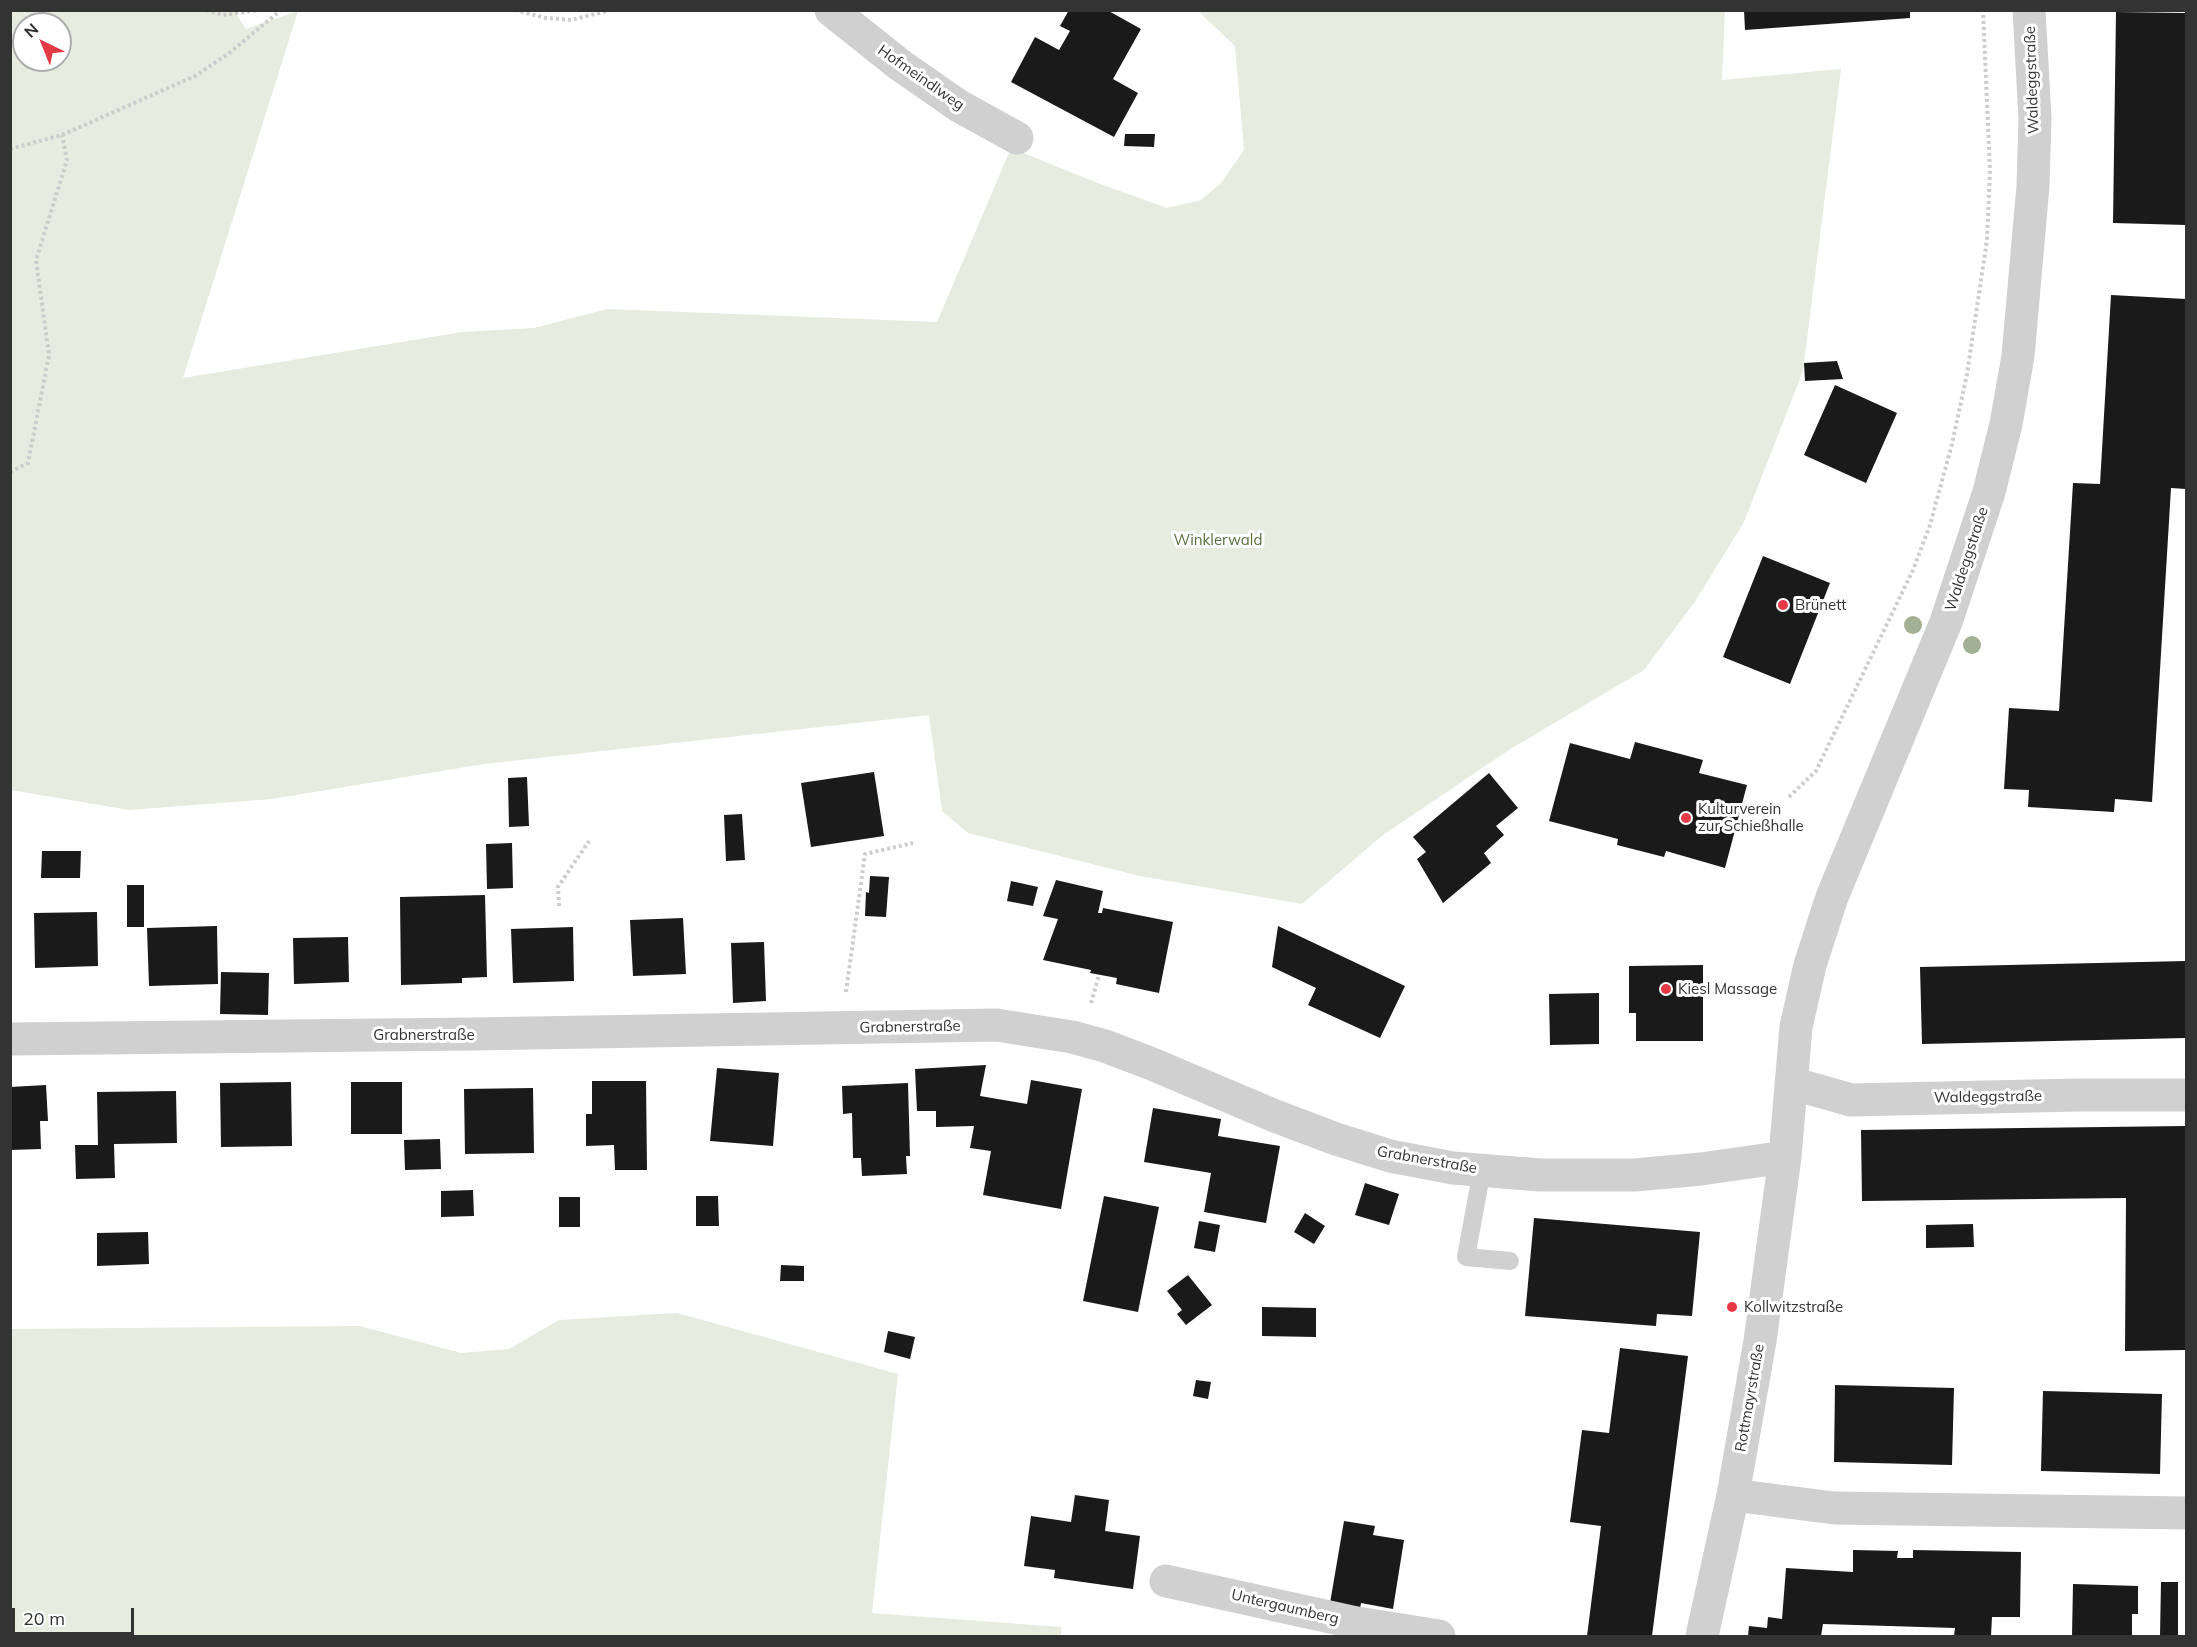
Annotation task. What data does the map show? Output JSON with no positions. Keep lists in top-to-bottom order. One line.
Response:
{"streets":{"street":["Hofmeindlweg","Waldeggstraße","Grabnerstraße","Rottmayrstraße","Untergaumberg"]},"crossings":[["Waldeggstraße","Grabnerstraße"],["Waldeggstraße","Rottmayrstraße"],["Grabnerstraße","Rottmayrstraße"]],"parks":["Winklerwald"],"places":["Brünett","Kulturverein zur Schießhalle","Kiesl Massage","Kollwitzstraße"],"scale_bar":"20 m","north":"top left"}
